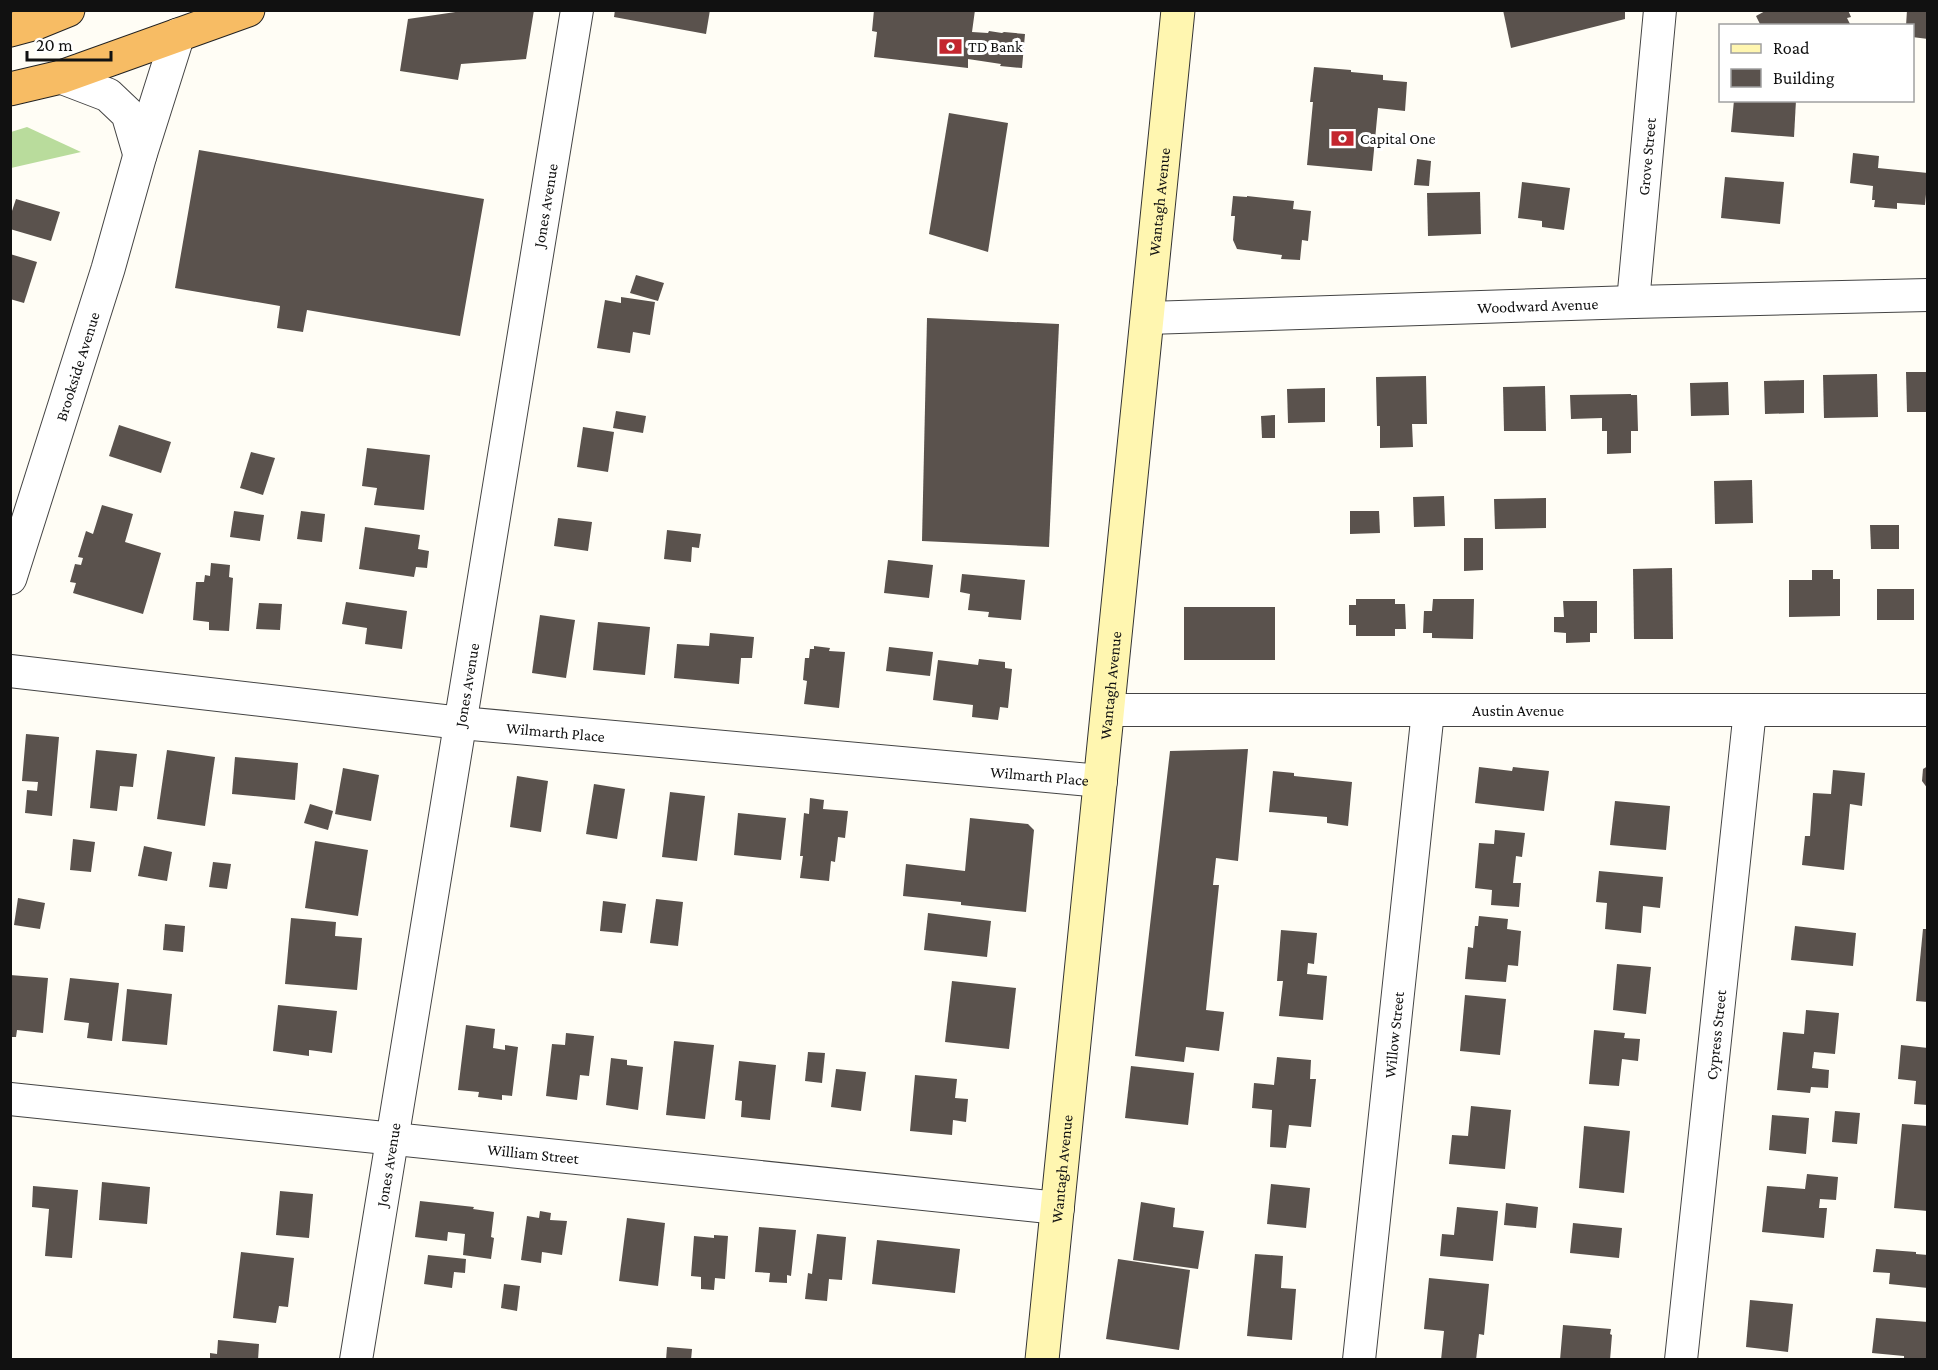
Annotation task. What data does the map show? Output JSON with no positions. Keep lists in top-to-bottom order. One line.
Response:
{"streets":{"main road":["Wantagh Avenue"],"street":["Grove Street","Jones Avenue","Woodward Avenue","Brookside Avenue","Austin Avenue","Wilmarth Place","Willow Street","Cypress Street","William Street"]},"crossings":[["Grove Street","Woodward Avenue"],["Wantagh Avenue","Woodward Avenue"],["Wantagh Avenue","Austin Avenue"],["Wantagh Avenue","Wilmarth Place"],["Wantagh Avenue","William Street"],["Jones Avenue","Wilmarth Place"],["Jones Avenue","William Street"],["Austin Avenue","Willow Street"],["Austin Avenue","Cypress Street"]],"places":{"bank":["TD Bank","Capital One"]},"legend":["Road","Building"],"scale_bar":"20 m"}
